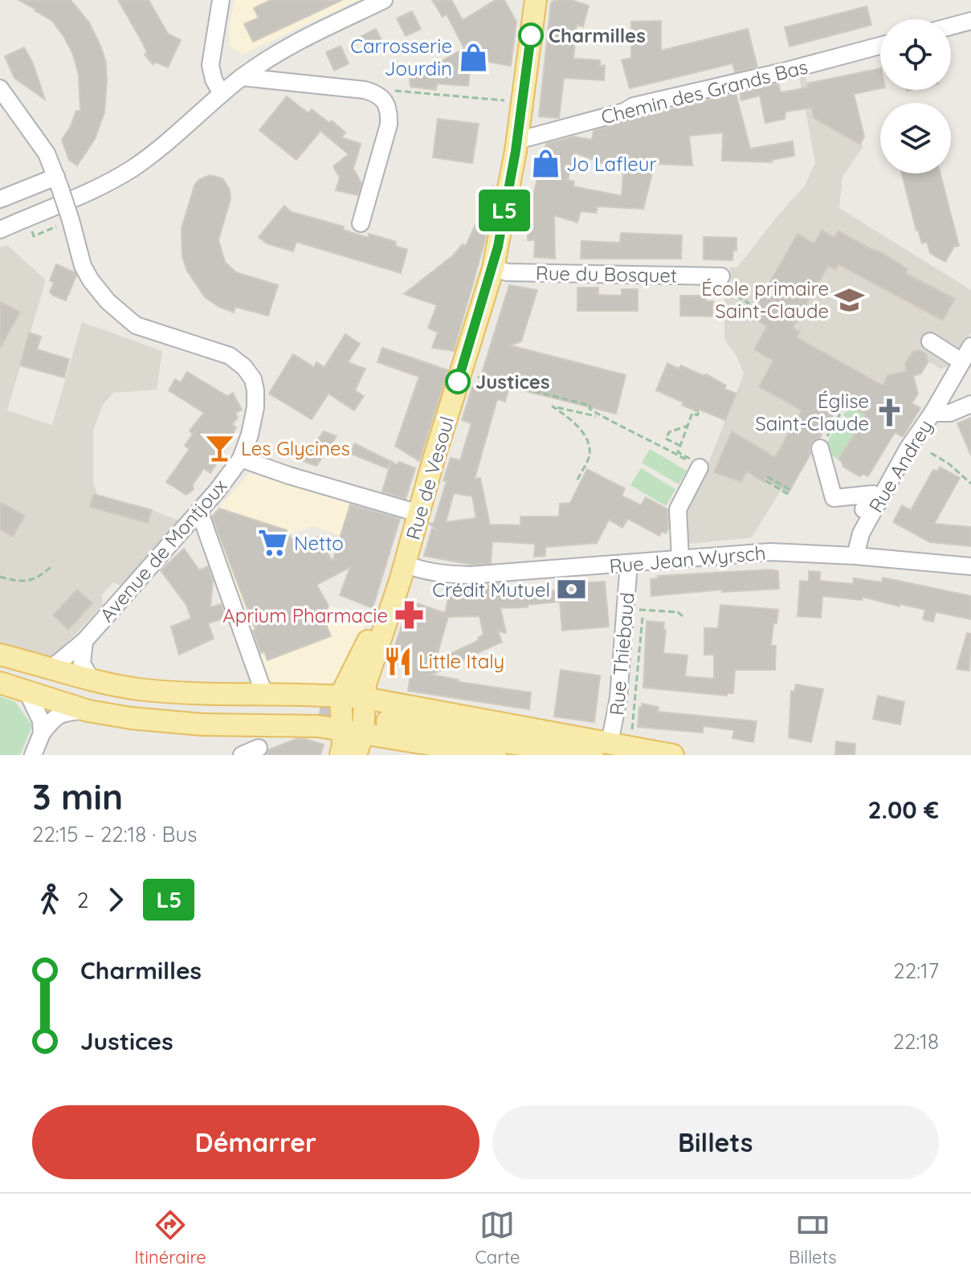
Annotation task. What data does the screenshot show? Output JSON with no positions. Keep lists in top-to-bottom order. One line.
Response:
{"streets":{"main road":["Rue de Vesoul"],"street":["Chemin des Grands Bas","Rue du Bosquet","Rue Andrey","Avenue de Montjoux","Rue Jean Wyrsch","Rue Thiebaud"]},"crossings":[["Chemin des Grands Bas","Rue de Vesoul"],["Rue du Bosquet","Rue de Vesoul"],["Rue Andrey","Rue Jean Wyrsch"],["Rue de Vesoul","Rue Jean Wyrsch"],["Rue Jean Wyrsch","Rue Thiebaud"]],"places":{"other":["Charmilles","Justices"],"shop":["Carrosserie Jourdin","Jo Lafleur"],"school or university":["École primaire Saint-Claude"],"church":["Église Saint-Claude"],"bar":["Les Glycines"],"supermarket":["Netto"],"bank":["Crédit Mutuel"],"pharmacy":["Aprium Pharmacie"],"restaurant":["Little Italy"]},"lines":["bus line L5"],"page":{"on_map":"L5","heading":["3 min","22:15 – 22:18 · Bus","2.00 €"],"legs":["2","L5"],"list":[{"name":"Charmilles","value":"22:17"},{"name":"Justices","value":"22:18"}],"buttons":["Démarrer","Billets"],"tabs":["Itinéraire","Carte","Billets"]}}
